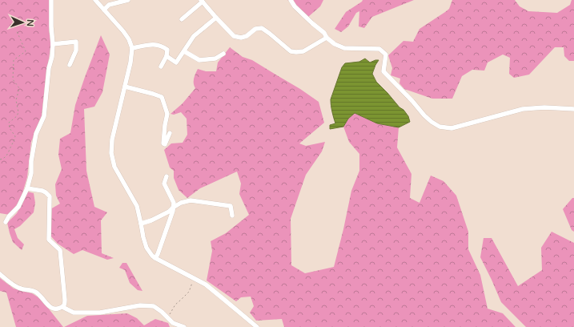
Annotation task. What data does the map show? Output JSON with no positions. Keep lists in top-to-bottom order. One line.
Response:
{"north":"right"}
